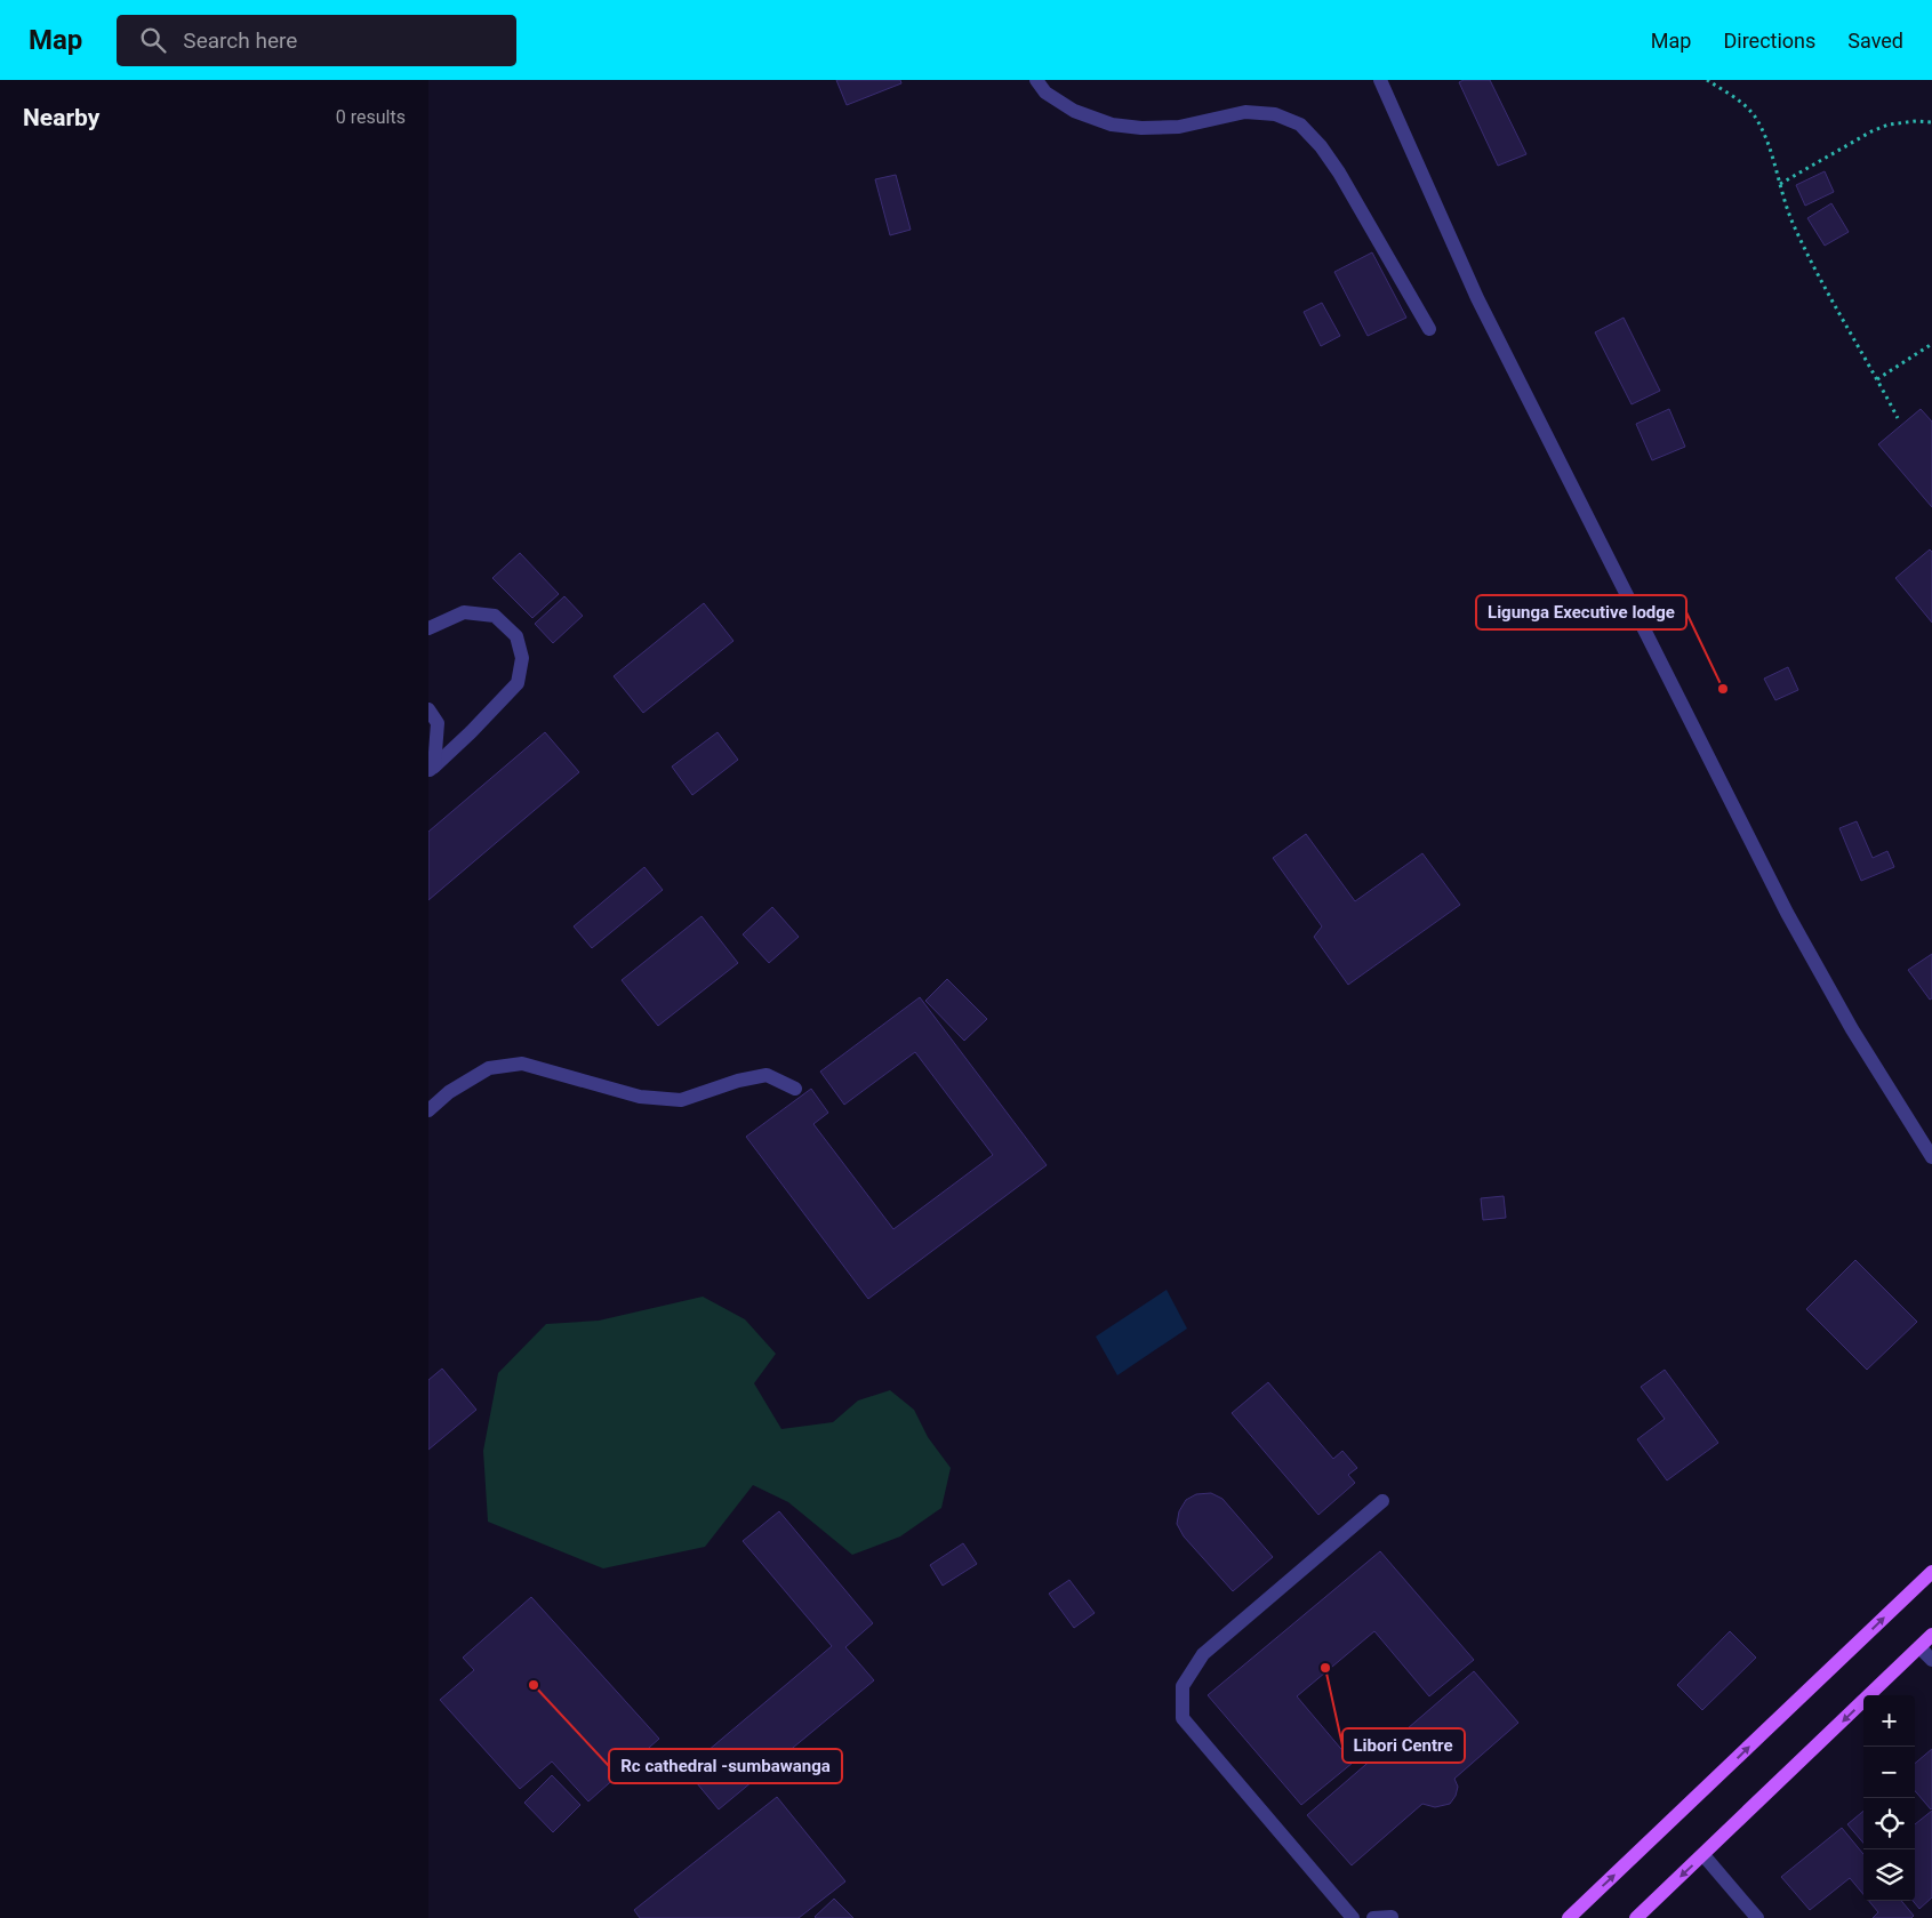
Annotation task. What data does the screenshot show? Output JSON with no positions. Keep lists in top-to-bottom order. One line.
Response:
{"places":["Ligunga Executive lodge","Libori Centre","Rc cathedral -sumbawanga"],"page":{"header":"Map","search":"Search here","nav":["Map","Directions","Saved"],"heading":["Nearby","0 results"],"map_buttons":["+","−"]}}
